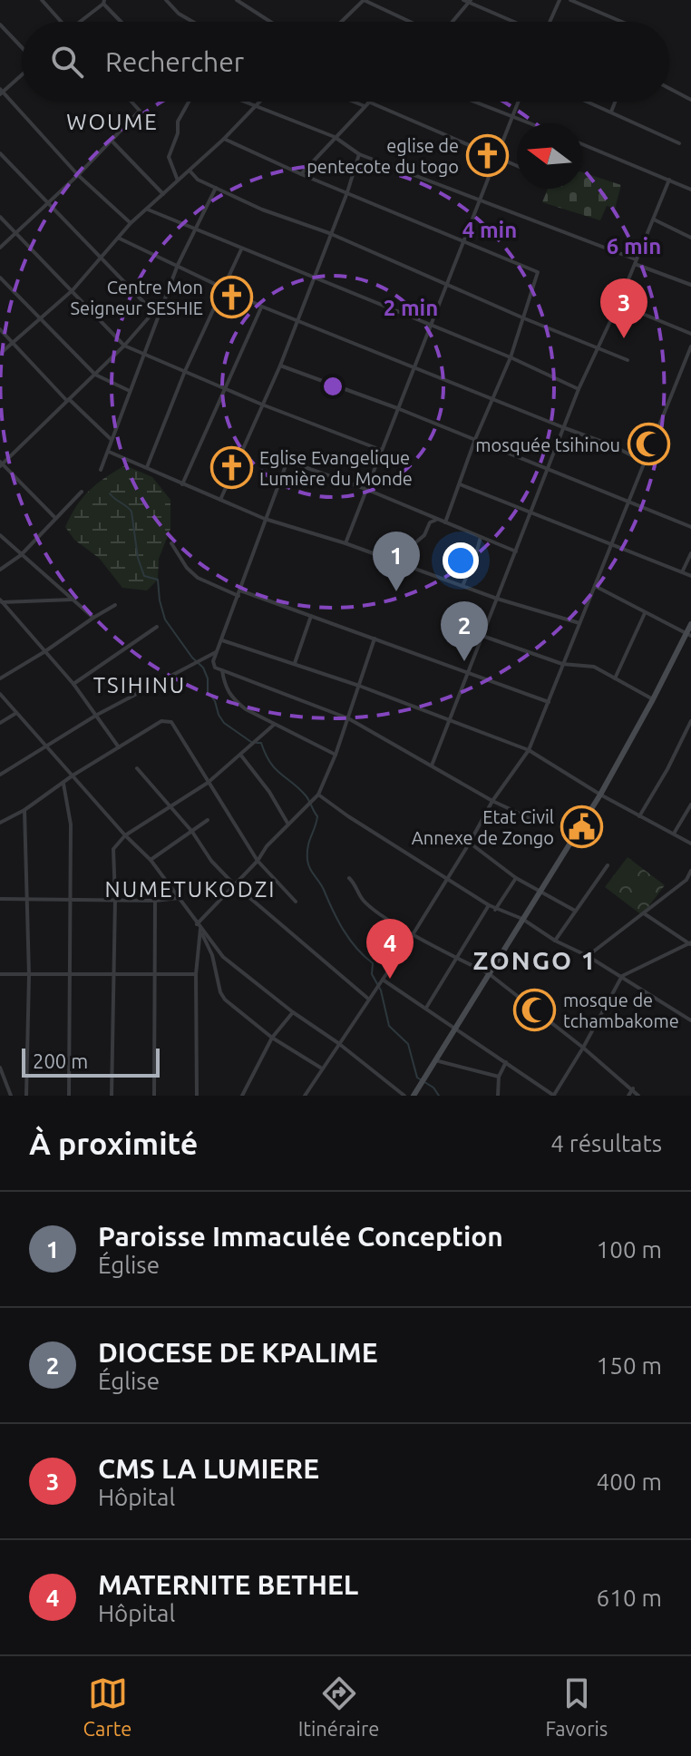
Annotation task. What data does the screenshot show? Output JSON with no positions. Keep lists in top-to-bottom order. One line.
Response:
{"districts":["WOUME","TSIHINU","NUMETUKODZI","ZONGO 1"],"places":{"church":["eglise de pentecote du togo","Centre Mon Seigneur SESHIE","Eglise Evangelique Lumière du Monde"],"mosque":["mosquée tsihinou","mosque de tchambakome"],"public building":["Etat Civil Annexe de Zongo"]},"scale_bar":"200 m","north":"left","page":{"search":"Rechercher","pins":["3","1","2","4"],"scale":"200 m","heading":["À proximité","4 résultats"],"list":[{"mark":"1","name":"Paroisse Immaculée Conception","note":"Église","value":"100 m"},{"mark":"2","name":"DIOCESE DE KPALIME","note":"Église","value":"150 m"},{"mark":"3","name":"CMS LA LUMIERE","note":"Hôpital","value":"400 m"},{"mark":"4","name":"MATERNITE BETHEL","note":"Hôpital","value":"610 m"}],"nav":["Carte","Itinéraire","Favoris"]},"rings":["4 min","6 min","2 min"]}
